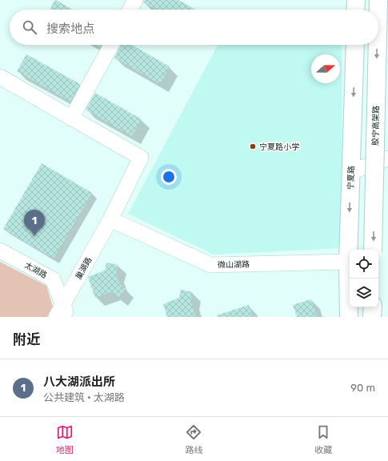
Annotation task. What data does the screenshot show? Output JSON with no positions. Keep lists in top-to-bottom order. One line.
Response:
{"streets":{"main road":["胶宁高架路","宁夏路"],"street":["微山湖路","巢湖路","太湖路"]},"crossings":[["宁夏路","微山湖路"],["微山湖路","巢湖路"],["巢湖路","太湖路"]],"one_way":["胶宁高架路","宁夏路"],"places":["宁夏路小学"],"north":"right","page":{"search":"搜索地点","pins":"1","heading":"附近","list":[{"mark":"1","name":"八大湖派出所","note":"公共建筑 · 太湖路","value":"90 m"}],"nav":["地图","路线","收藏"]}}
